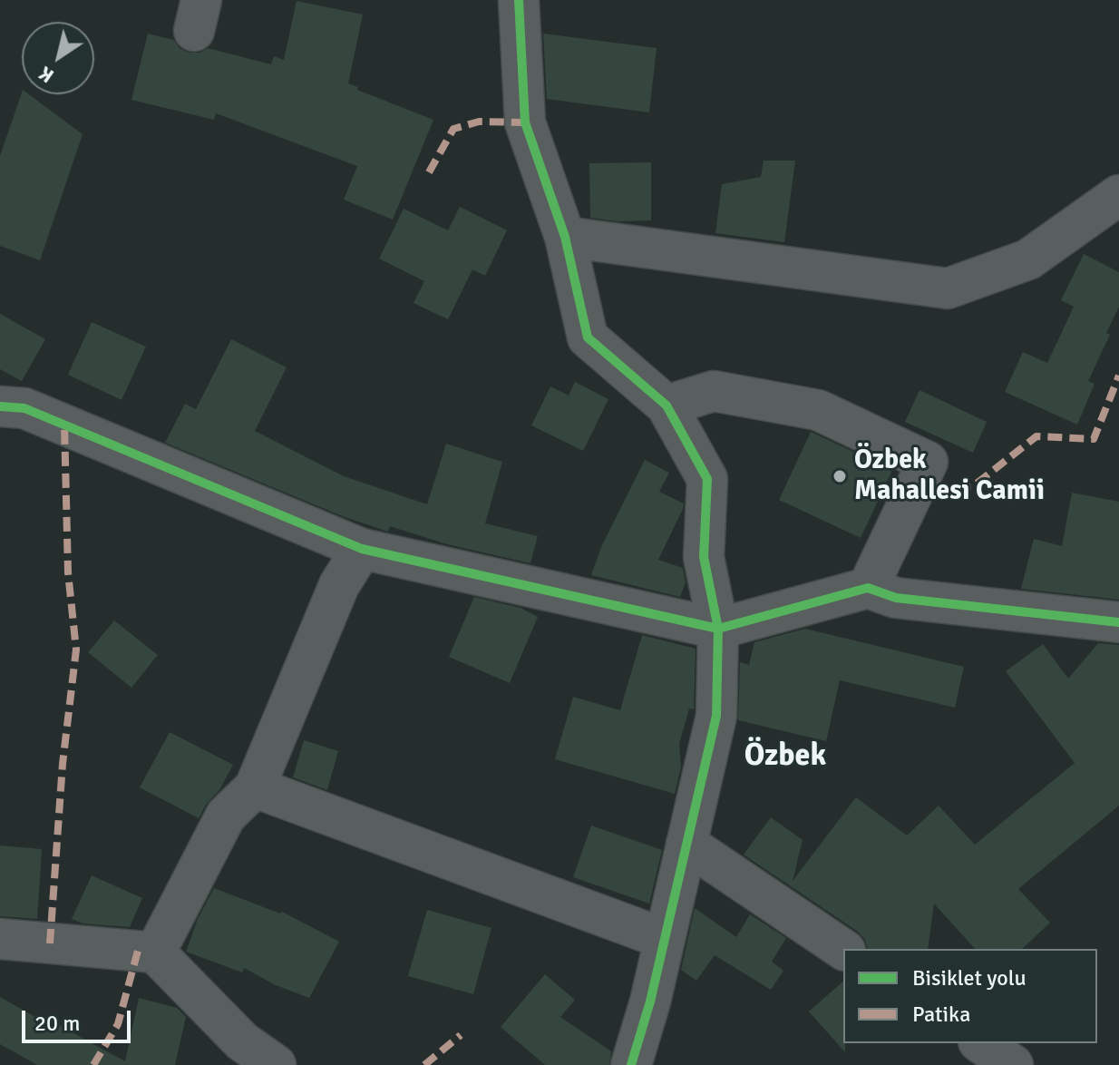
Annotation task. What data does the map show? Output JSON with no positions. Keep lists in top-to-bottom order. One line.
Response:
{"districts":["Özbek"],"places":["Özbek Mahallesi Camii"],"legend":["Bisiklet yolu","Patika"],"scale_bar":"20 m","north":"bottom left"}
